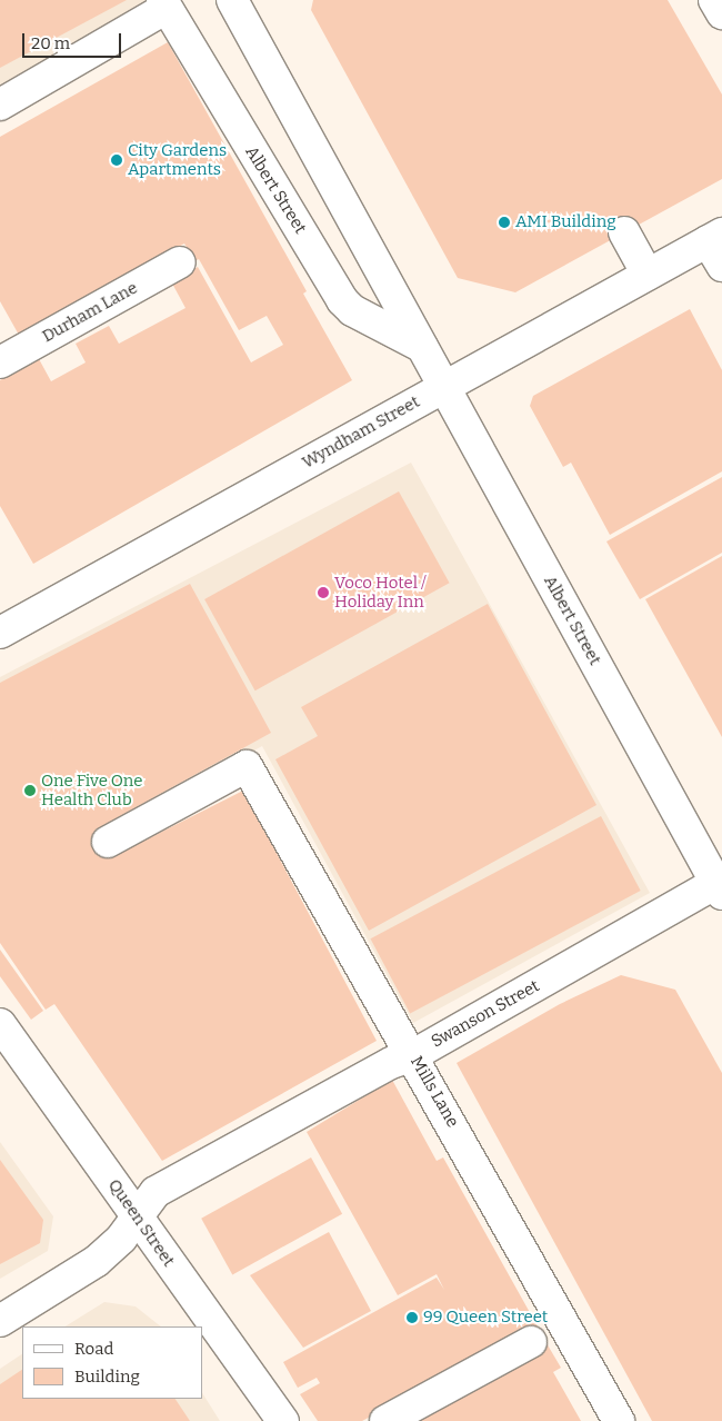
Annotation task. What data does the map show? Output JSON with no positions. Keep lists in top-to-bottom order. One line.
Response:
{"streets":{"street":["Albert Street","Durham Lane","Wyndham Street","Swanson Street","Mills Lane","Queen Street"]},"crossings":[["Albert Street","Wyndham Street"],["Albert Street","Swanson Street"],["Swanson Street","Mills Lane"],["Swanson Street","Queen Street"]],"places":["City Gardens Apartments","AMI Building","Voco Hotel / Holiday Inn","One Five One Health Club","99 Queen Street"],"legend":["Road","Building"],"scale_bar":"20 m"}
